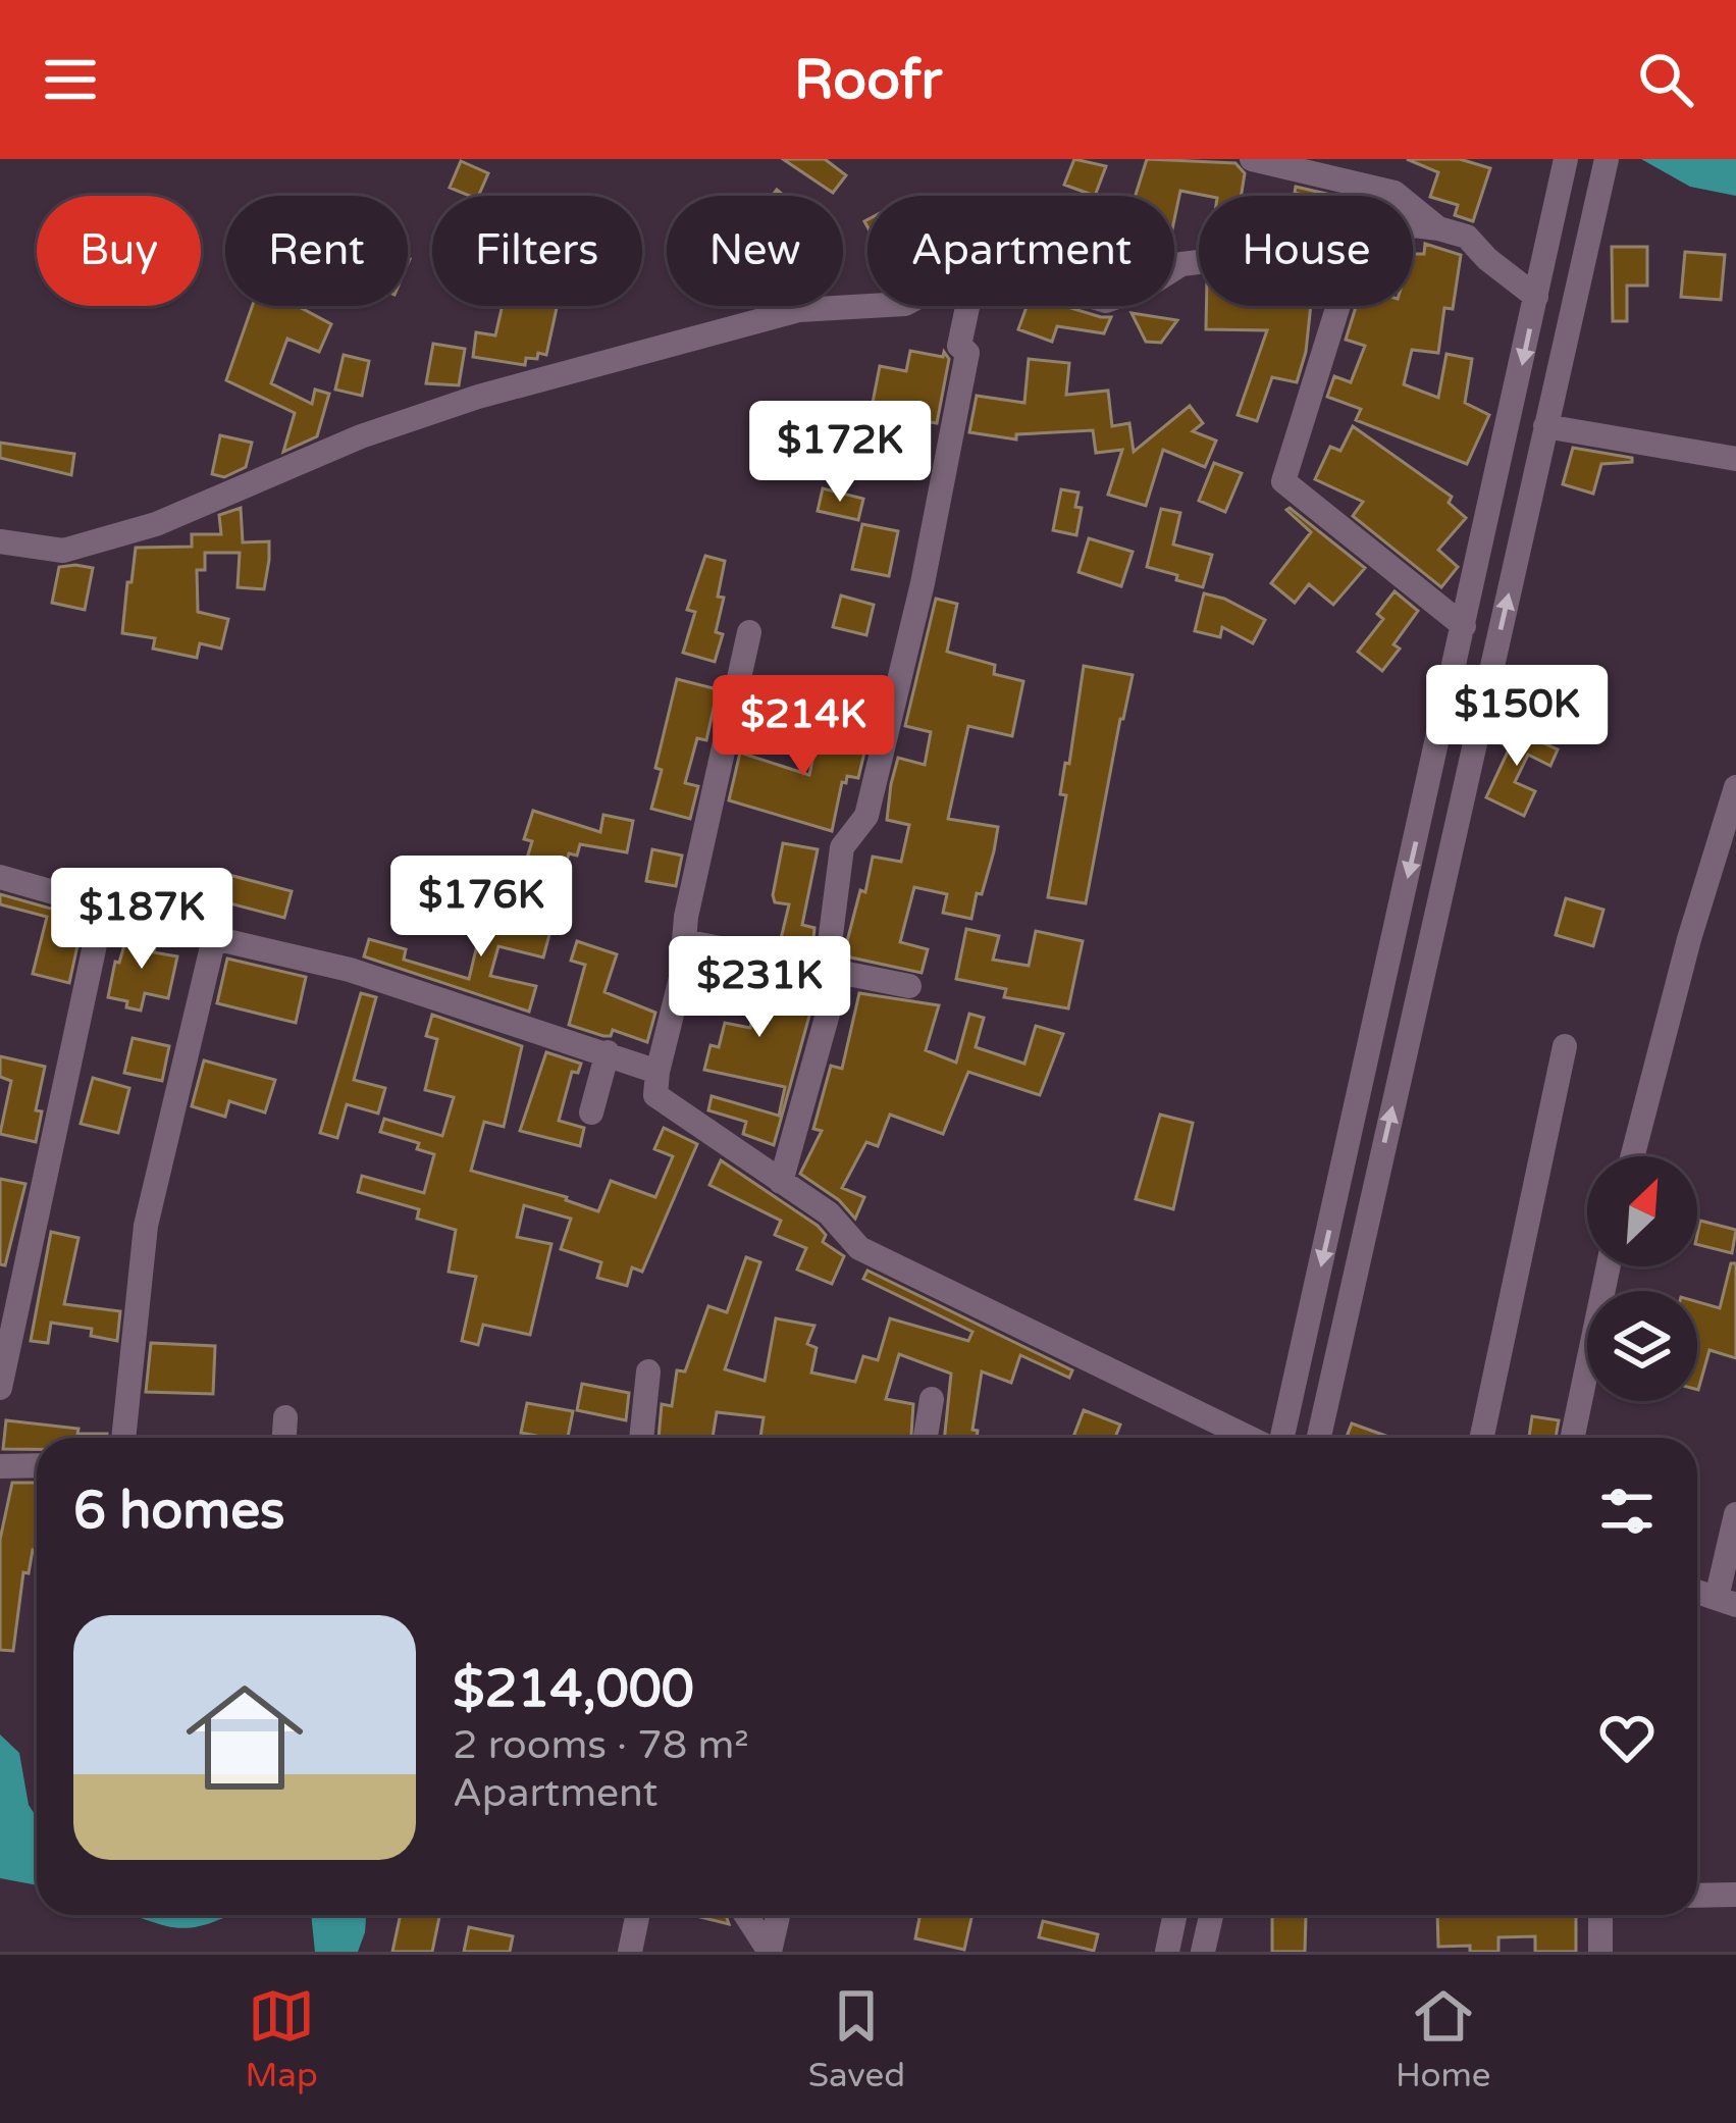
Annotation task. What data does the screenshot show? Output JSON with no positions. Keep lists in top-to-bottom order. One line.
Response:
{"north":"top right","page":{"header":"Roofr","chip":["Buy","Rent","Filters","New","Apartment","House"],"price":["$172K","$150K","$214K","$176K","$187K","$231K"],"heading":"6 homes","list":[{"name":"$214,000","note":"2 rooms · 78 m² · Apartment"}],"tabs":["Map","Saved","Home"]}}
